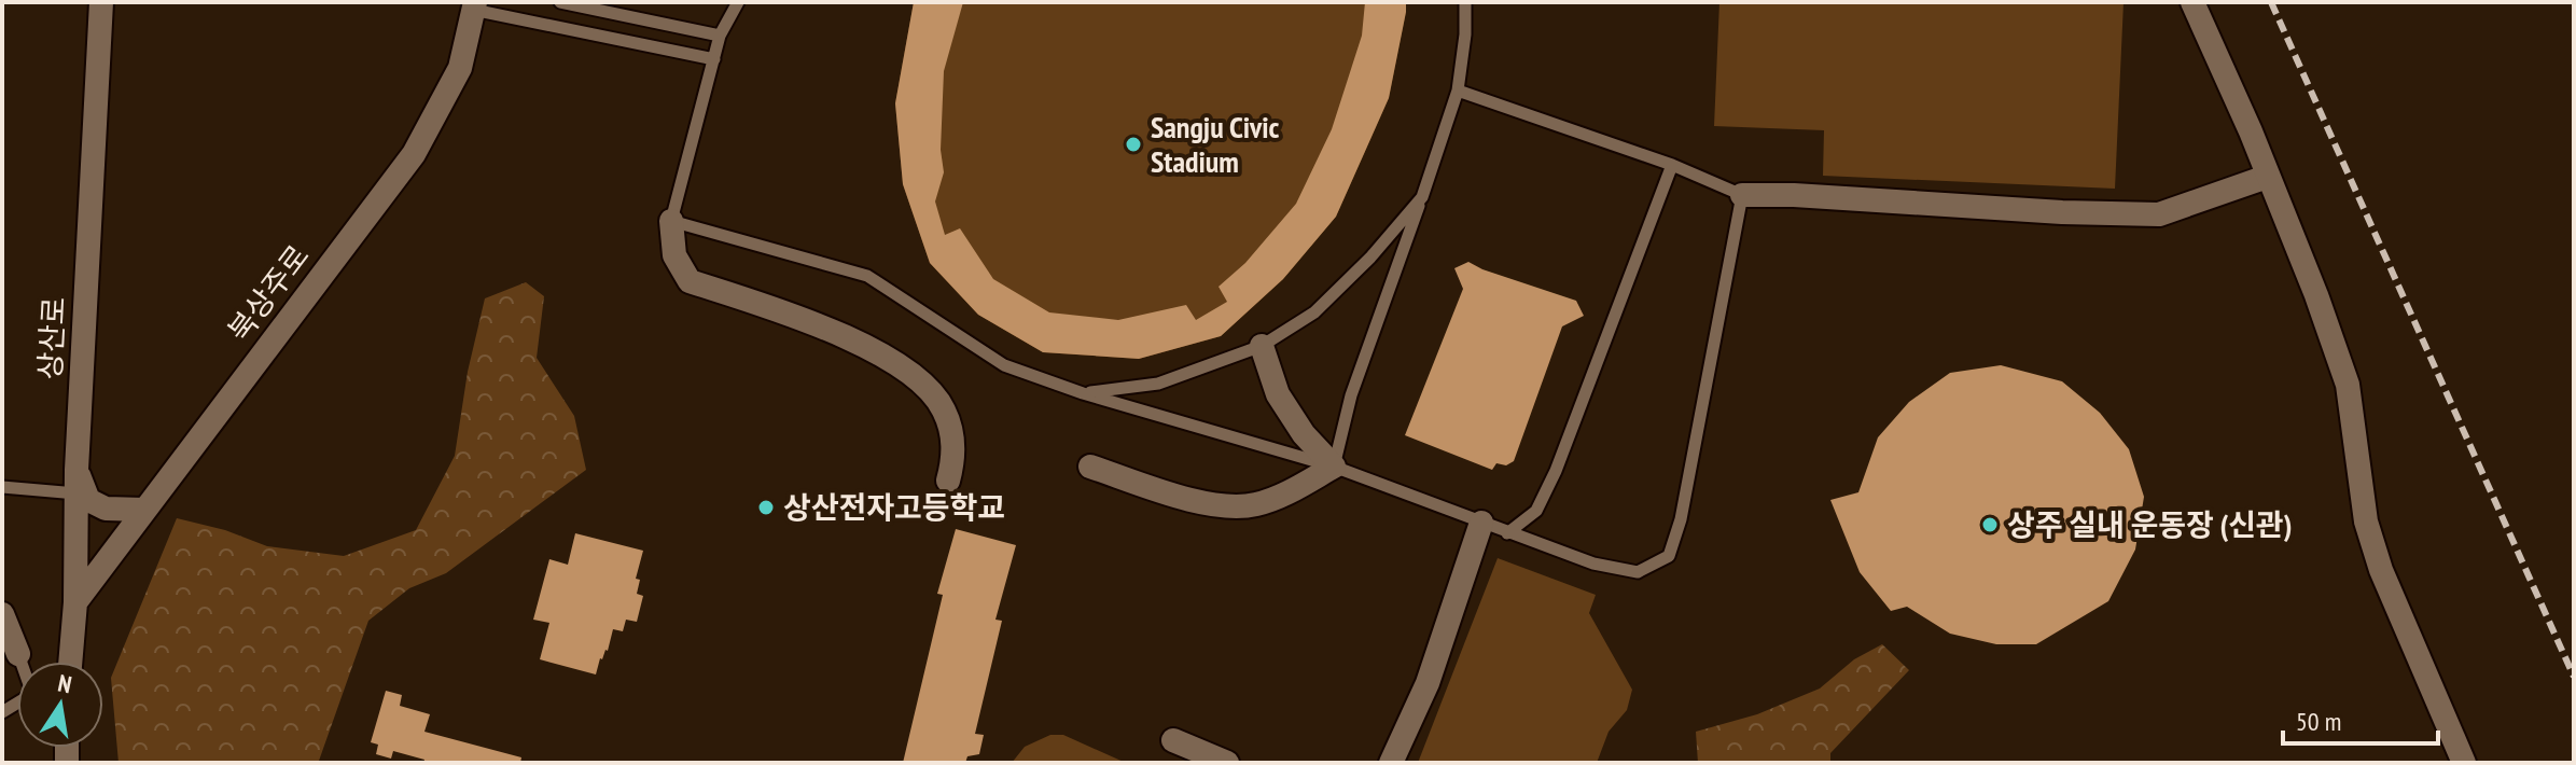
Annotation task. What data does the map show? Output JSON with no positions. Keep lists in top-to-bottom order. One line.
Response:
{"streets":{"street":["북상주로","상산로"]},"crossings":[["북상주로","상산로"]],"places":["Sangju Civic Stadium","상산전자고등학교","상주 실내 운동장 (신관)"],"scale_bar":"50 m","north":"top"}
